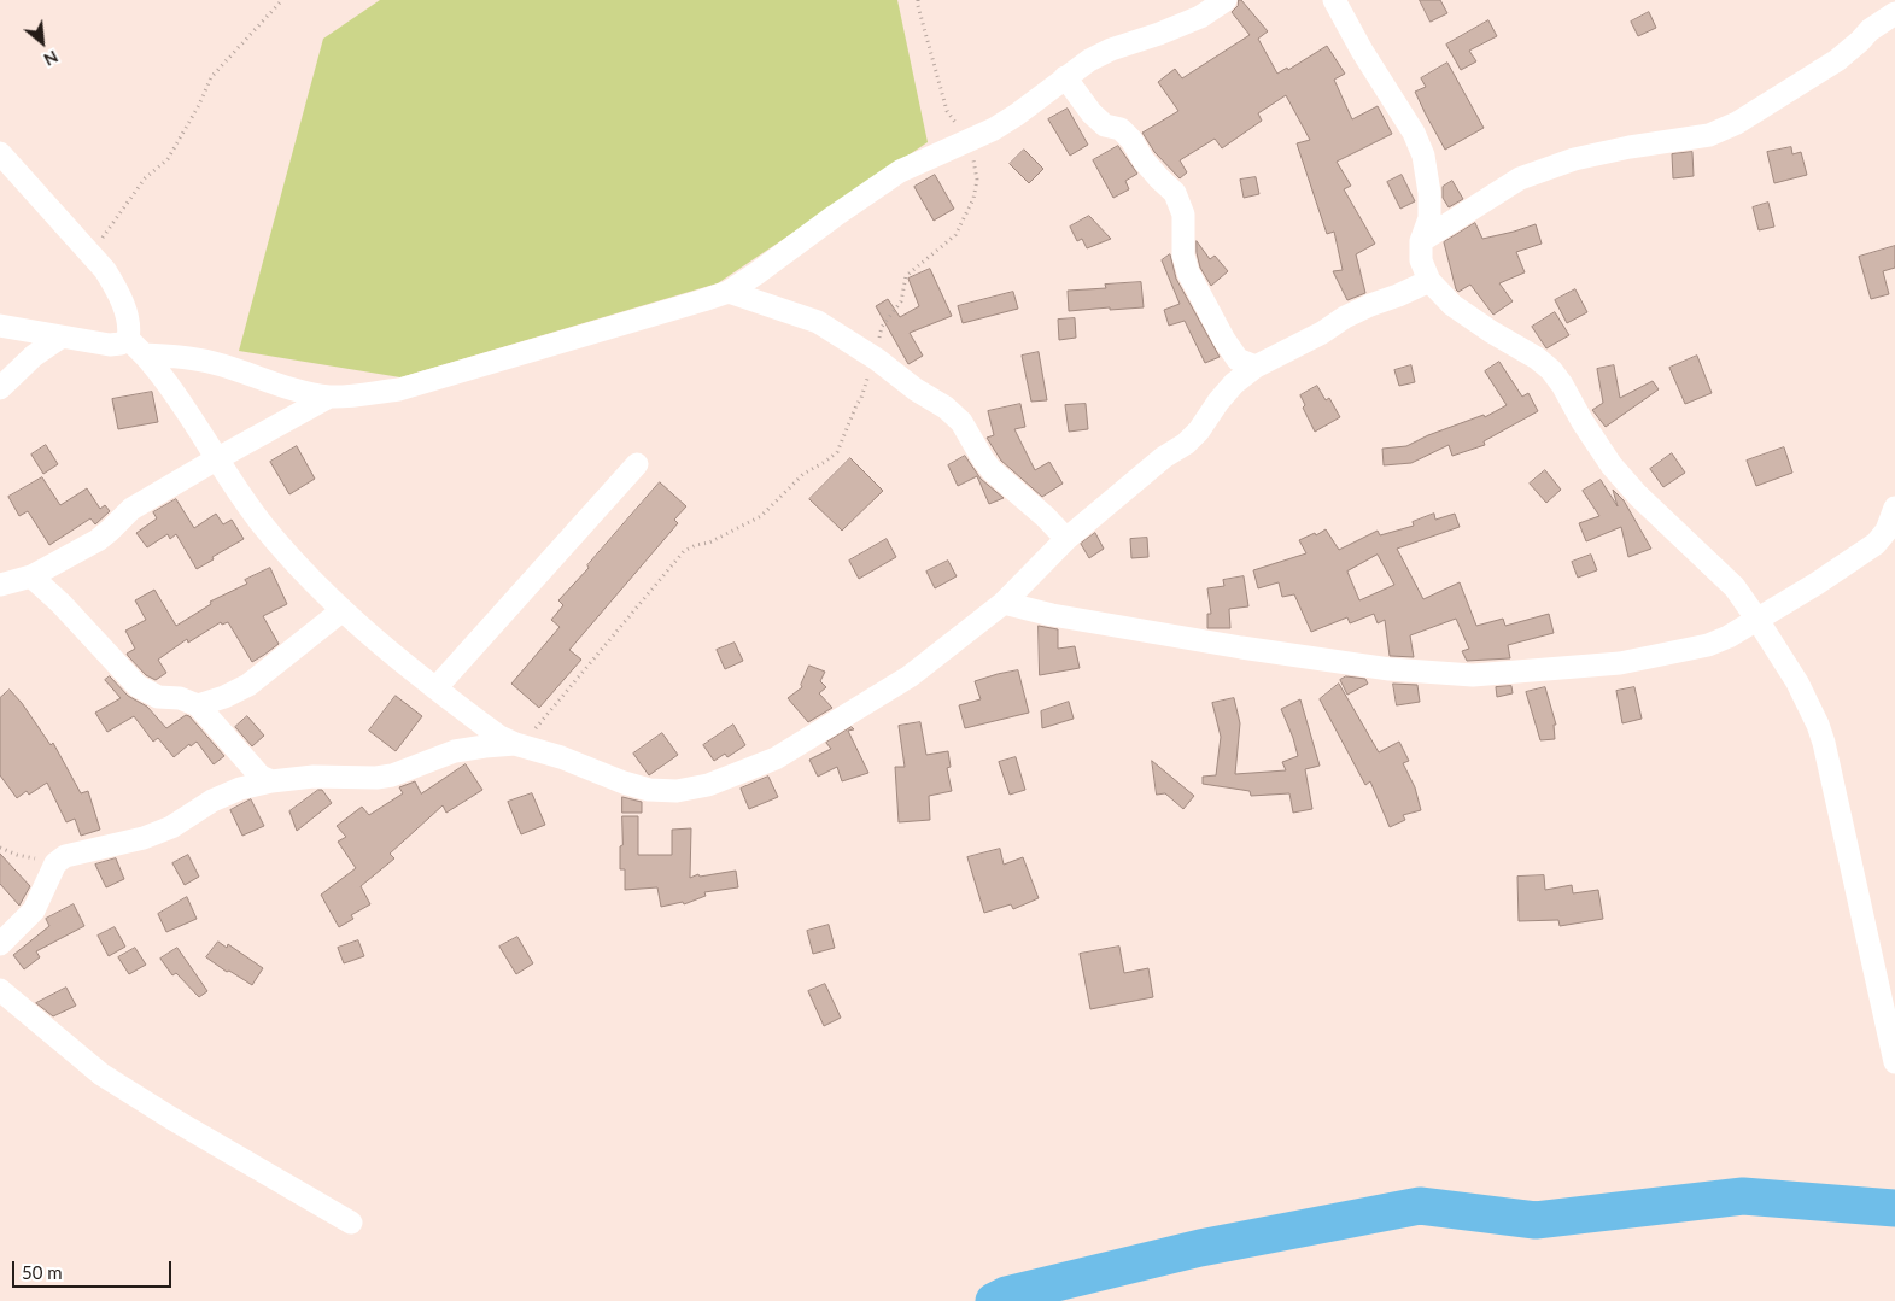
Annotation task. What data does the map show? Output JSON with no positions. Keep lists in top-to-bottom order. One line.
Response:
{"scale_bar":"50 m","north":"bottom right"}
